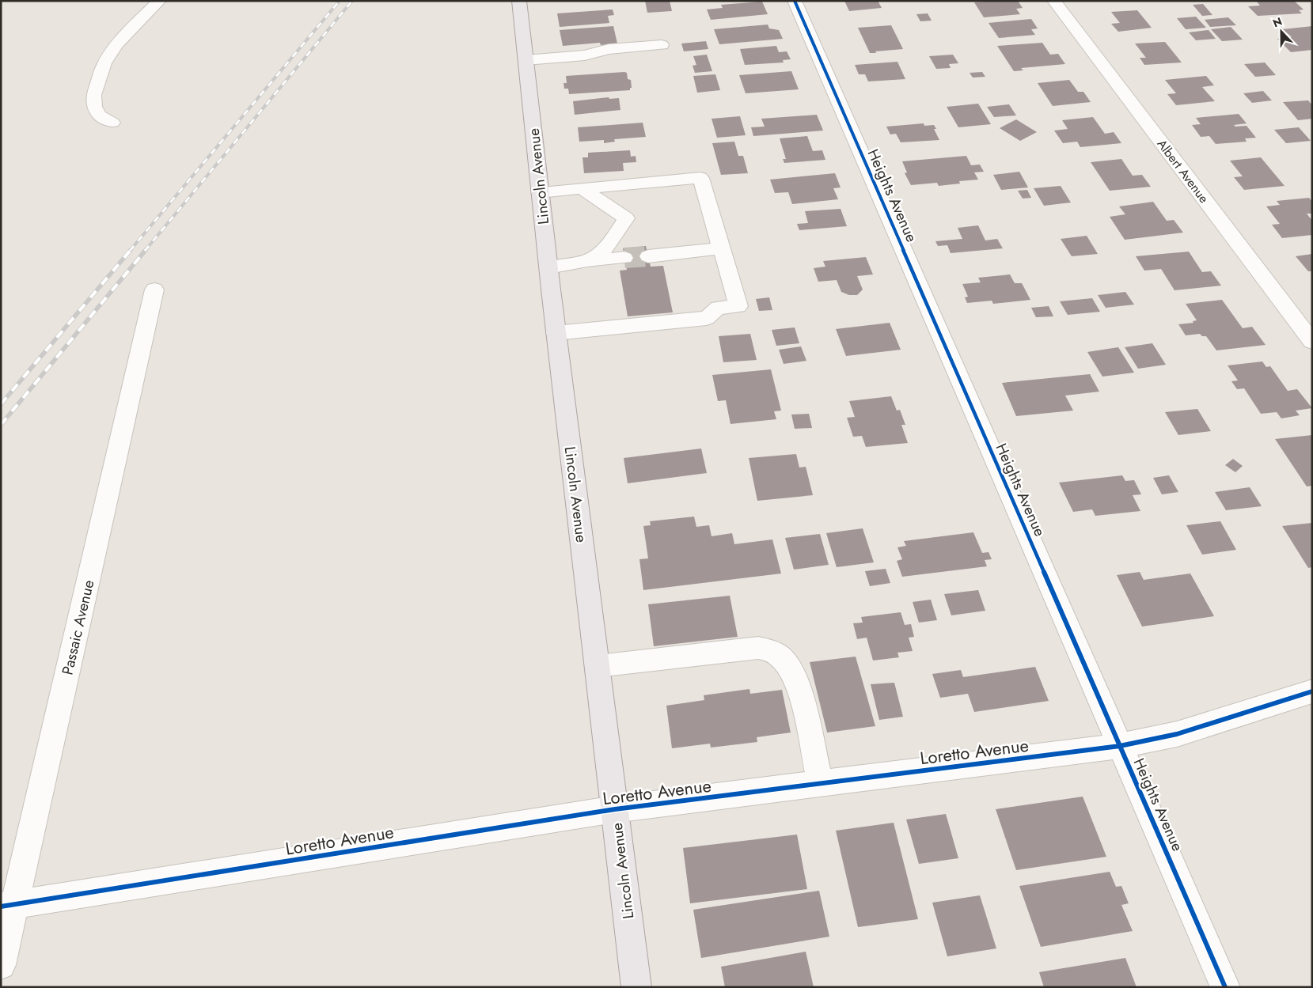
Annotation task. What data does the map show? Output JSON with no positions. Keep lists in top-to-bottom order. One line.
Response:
{"streets":{"main road":["Lincoln Avenue"],"street":["Albert Avenue","Heights Avenue","Passaic Avenue","Loretto Avenue"]},"crossings":[["Lincoln Avenue","Loretto Avenue"],["Heights Avenue","Loretto Avenue"],["Passaic Avenue","Loretto Avenue"]],"north":"top"}
